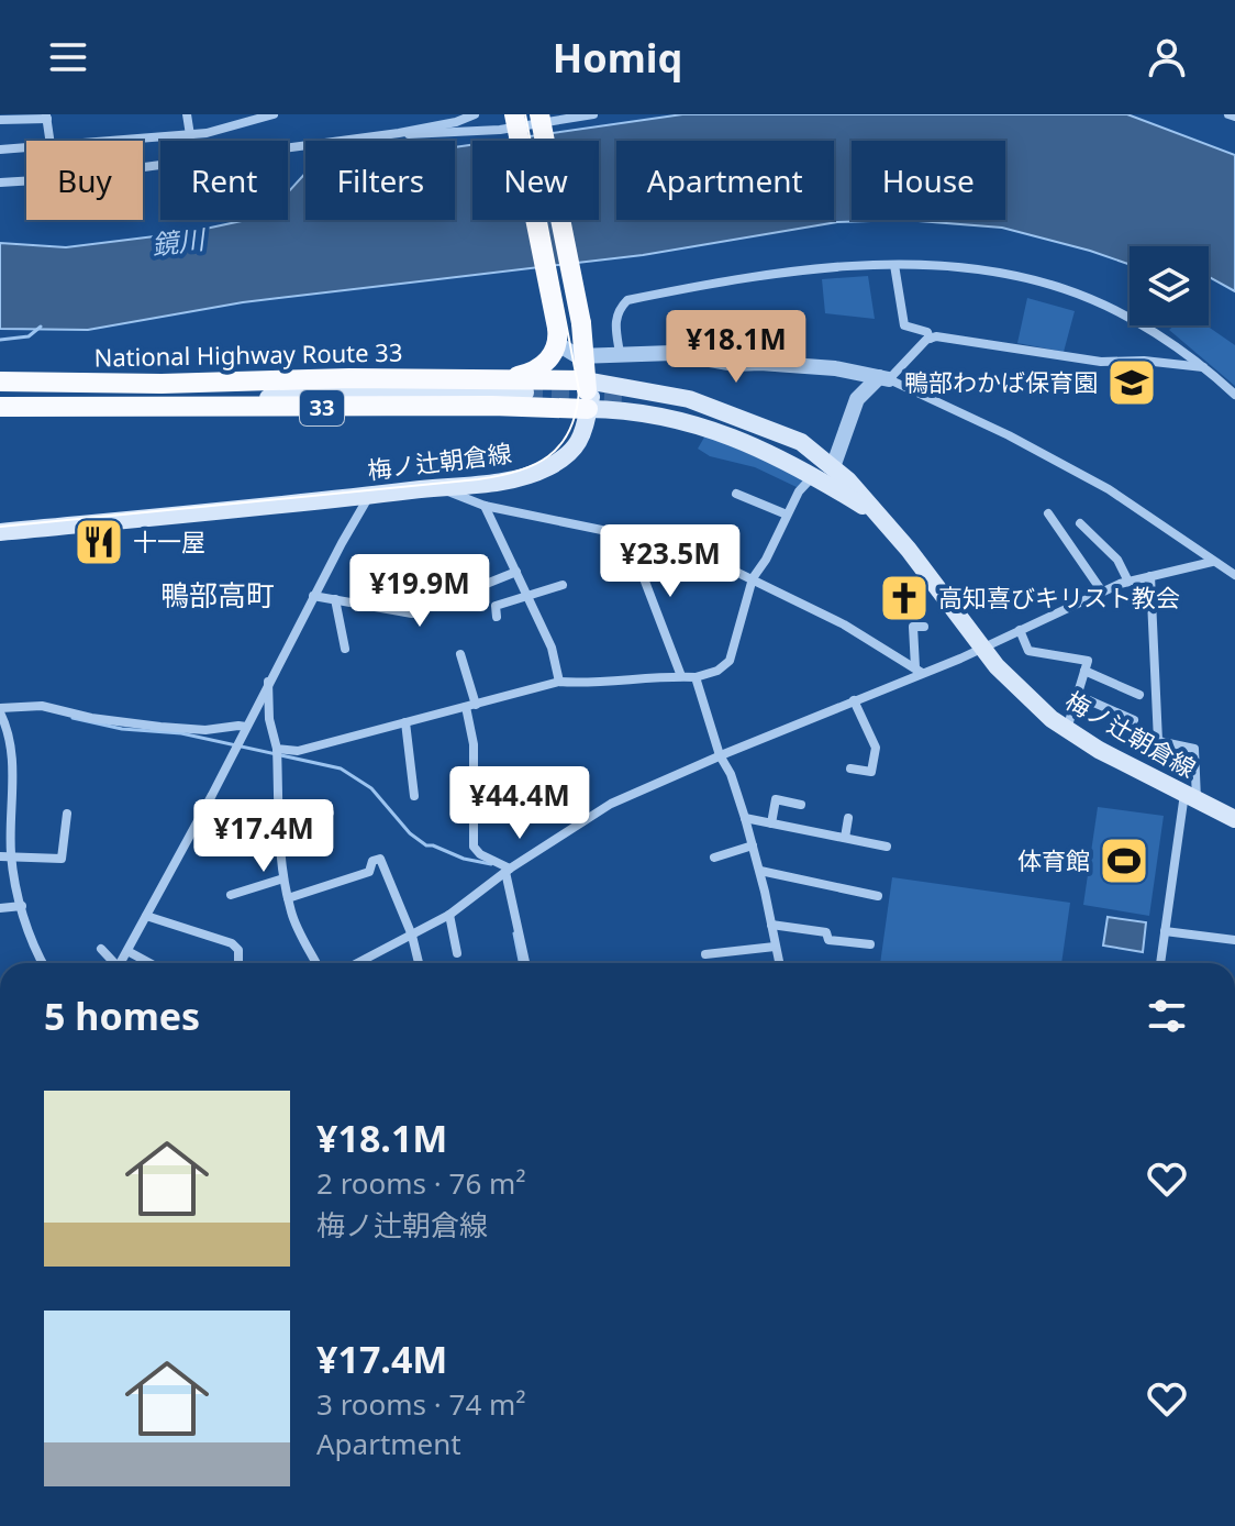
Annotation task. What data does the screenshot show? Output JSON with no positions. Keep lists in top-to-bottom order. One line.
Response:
{"streets":{"highway":["National Highway Route 33","33"],"main road":["梅ノ辻朝倉線"]},"crossings":[["National Highway Route 33","梅ノ辻朝倉線"]],"districts":["鴨部高町"],"water":["鏡川"],"places":{"school or university":["鴨部わかば保育園"],"restaurant":["十一屋"],"church":["高知喜びキリスト教会"],"sports":["体育館"]},"page":{"header":"Homiq","chip":["Buy","Rent","Filters","New","Apartment","House"],"price":["¥18.1M","¥23.5M","¥19.9M","¥44.4M","¥17.4M"],"heading":"5 homes","list":[{"name":"¥18.1M","note":"2 rooms · 76 m² · 梅ノ辻朝倉線"},{"name":"¥17.4M","note":"3 rooms · 74 m² · Apartment"}]}}
